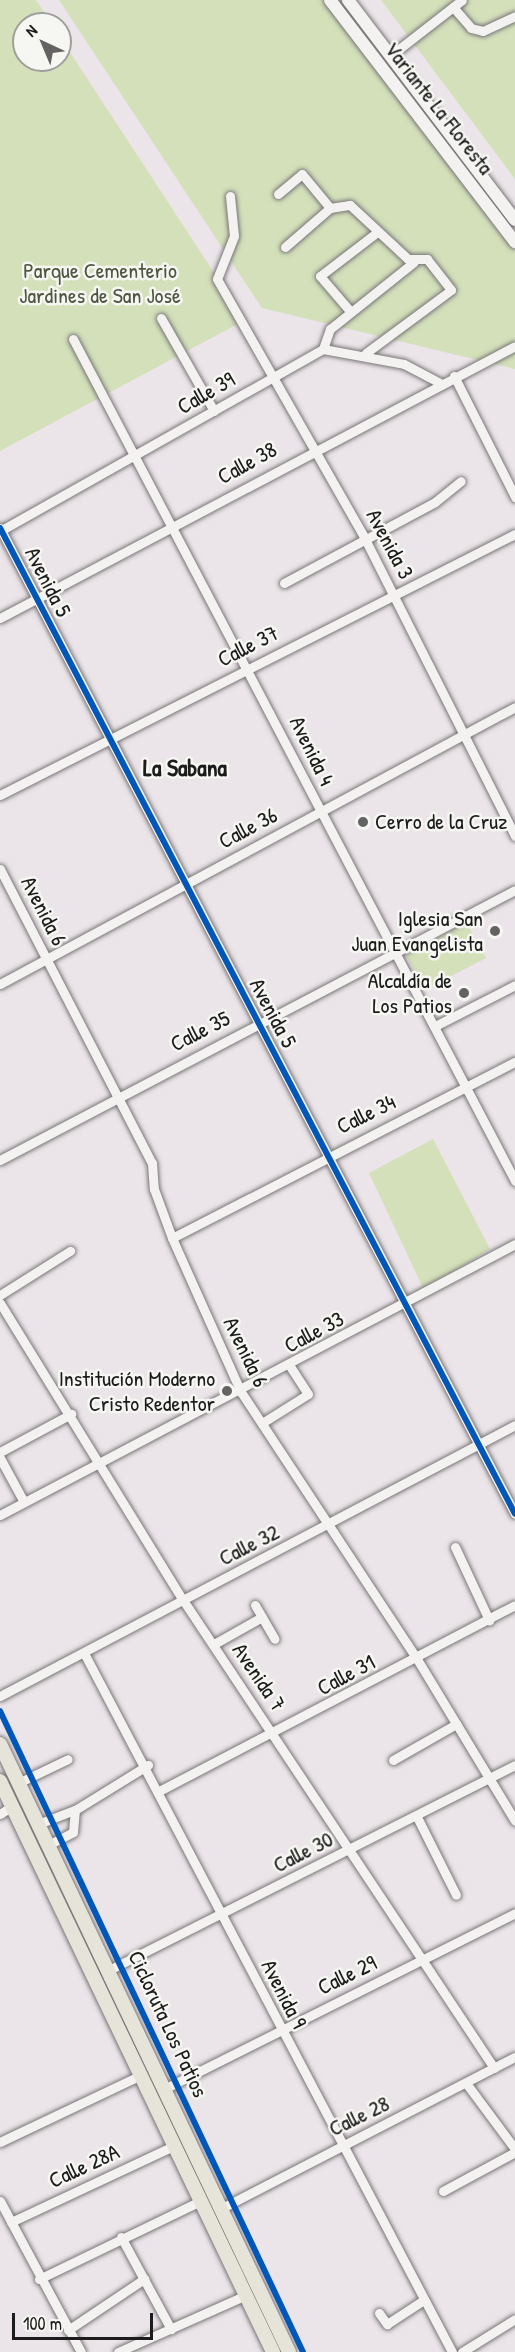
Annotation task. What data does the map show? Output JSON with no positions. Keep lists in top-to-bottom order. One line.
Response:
{"streets":{"main road":["Variante La Floresta"],"street":["Calle 39","Calle 38","Avenida 3","Avenida 5","Calle 37","Avenida 4","Calle 36","Avenida 6","Calle 35","Calle 34","Calle 33","Calle 32","Calle 31","Avenida 7","Calle 30","Calle 29","Avenida 9","Calle 28","Calle 28A"],"cycle path":["Cicloruta Los Patios"]},"crossings":[["Calle 39","Avenida 3"],["Calle 39","Avenida 5"],["Calle 39","Avenida 4"],["Calle 38","Avenida 3"],["Calle 38","Avenida 5"],["Calle 38","Avenida 4"],["Avenida 3","Calle 37"],["Avenida 3","Calle 36"],["Avenida 5","Calle 37"],["Avenida 5","Calle 36"],["Avenida 5","Calle 35"],["Avenida 5","Calle 34"],["Avenida 5","Calle 33"],["Avenida 5","Calle 32"],["Calle 37","Avenida 4"],["Avenida 4","Calle 36"],["Avenida 4","Calle 35"],["Avenida 4","Calle 34"],["Calle 36","Avenida 6"],["Avenida 6","Calle 35"],["Avenida 6","Calle 34"],["Avenida 6","Calle 33"],["Avenida 6","Calle 32"],["Avenida 6","Calle 31"],["Avenida 6","Calle 30"],["Calle 33","Avenida 7"],["Calle 32","Avenida 7"],["Calle 32","Avenida 9"],["Calle 31","Avenida 7"],["Calle 31","Avenida 9"],["Avenida 7","Calle 30"],["Avenida 7","Calle 29"],["Avenida 7","Calle 28"],["Calle 30","Avenida 9"],["Calle 29","Avenida 9"],["Avenida 9","Calle 28"]],"districts":["La Sabana"],"parks":["Parque Cementerio Jardines de San José"],"places":["Cerro de la Cruz","Iglesia San Juan Evangelista","Alcaldía de Los Patios","Institución Moderno Cristo Redentor"],"scale_bar":"100 m","north":"top left"}
